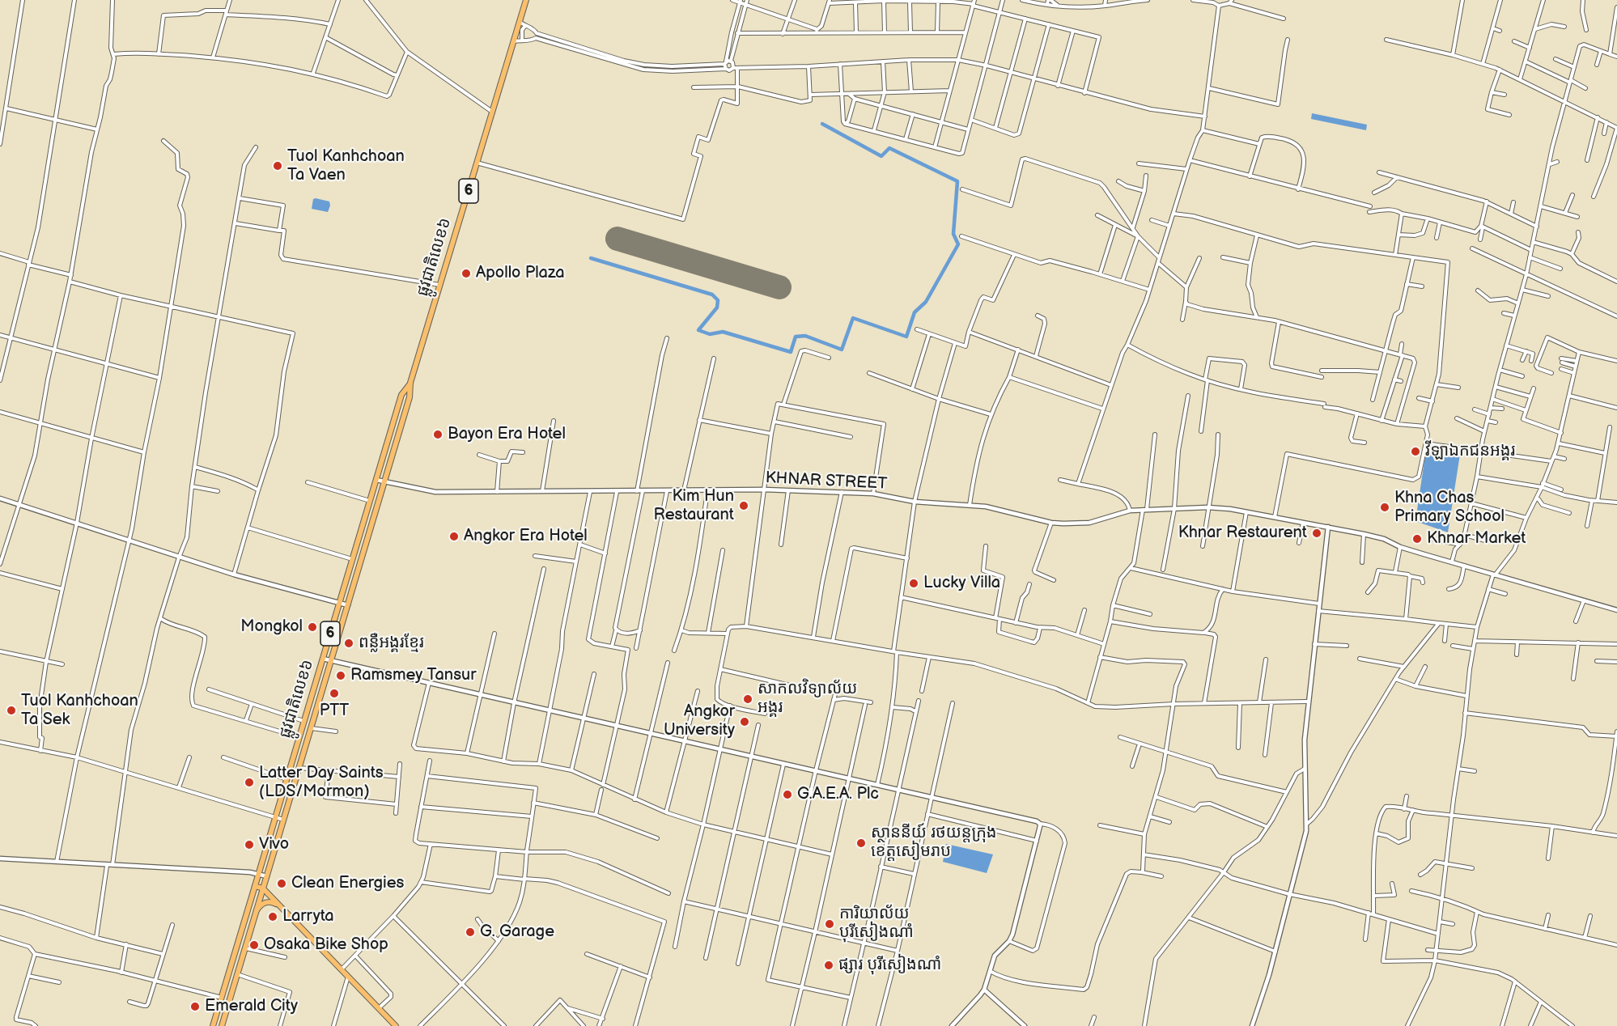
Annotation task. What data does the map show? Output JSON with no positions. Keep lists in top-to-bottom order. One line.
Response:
{"streets":{"main road":["6","ផ្លូវជាតិលេខ៦"],"street":["KHNAR STREET"]},"crossings":[["ផ្លូវជាតិលេខ៦","KHNAR STREET"]],"places":["Tuol Kanhchoan Ta Vaen","Apollo Plaza","Bayon Era Hotel","វីឡាឯកជនអង្គរ","Kim Hun Restaurant","Khna Chas Primary School","Khnar Restaurent","Angkor Era Hotel","Khnar Market","Lucky Villa","Mongkol","ពន្លឺអង្គរខ្មែរ","Ramsmey Tansur","PTT","សាកលវិទ្យាល័យ អង្គរ","Tuol Kanhchoan Ta Sek","Angkor University","Latter Day Saints (LDS/Mormon)","G.A.E.A. Plc","ស្ថាននីយ៍ រថយន្តក្រុង ខេត្តសៀមរាប","Vivo","Clean Energies","Larryta","ការិយាល័យ បុរីសៀងណាំ","G. Garage","Osaka Bike Shop","ផ្សារ បុរីសៀងណាំ","Emerald City"]}
